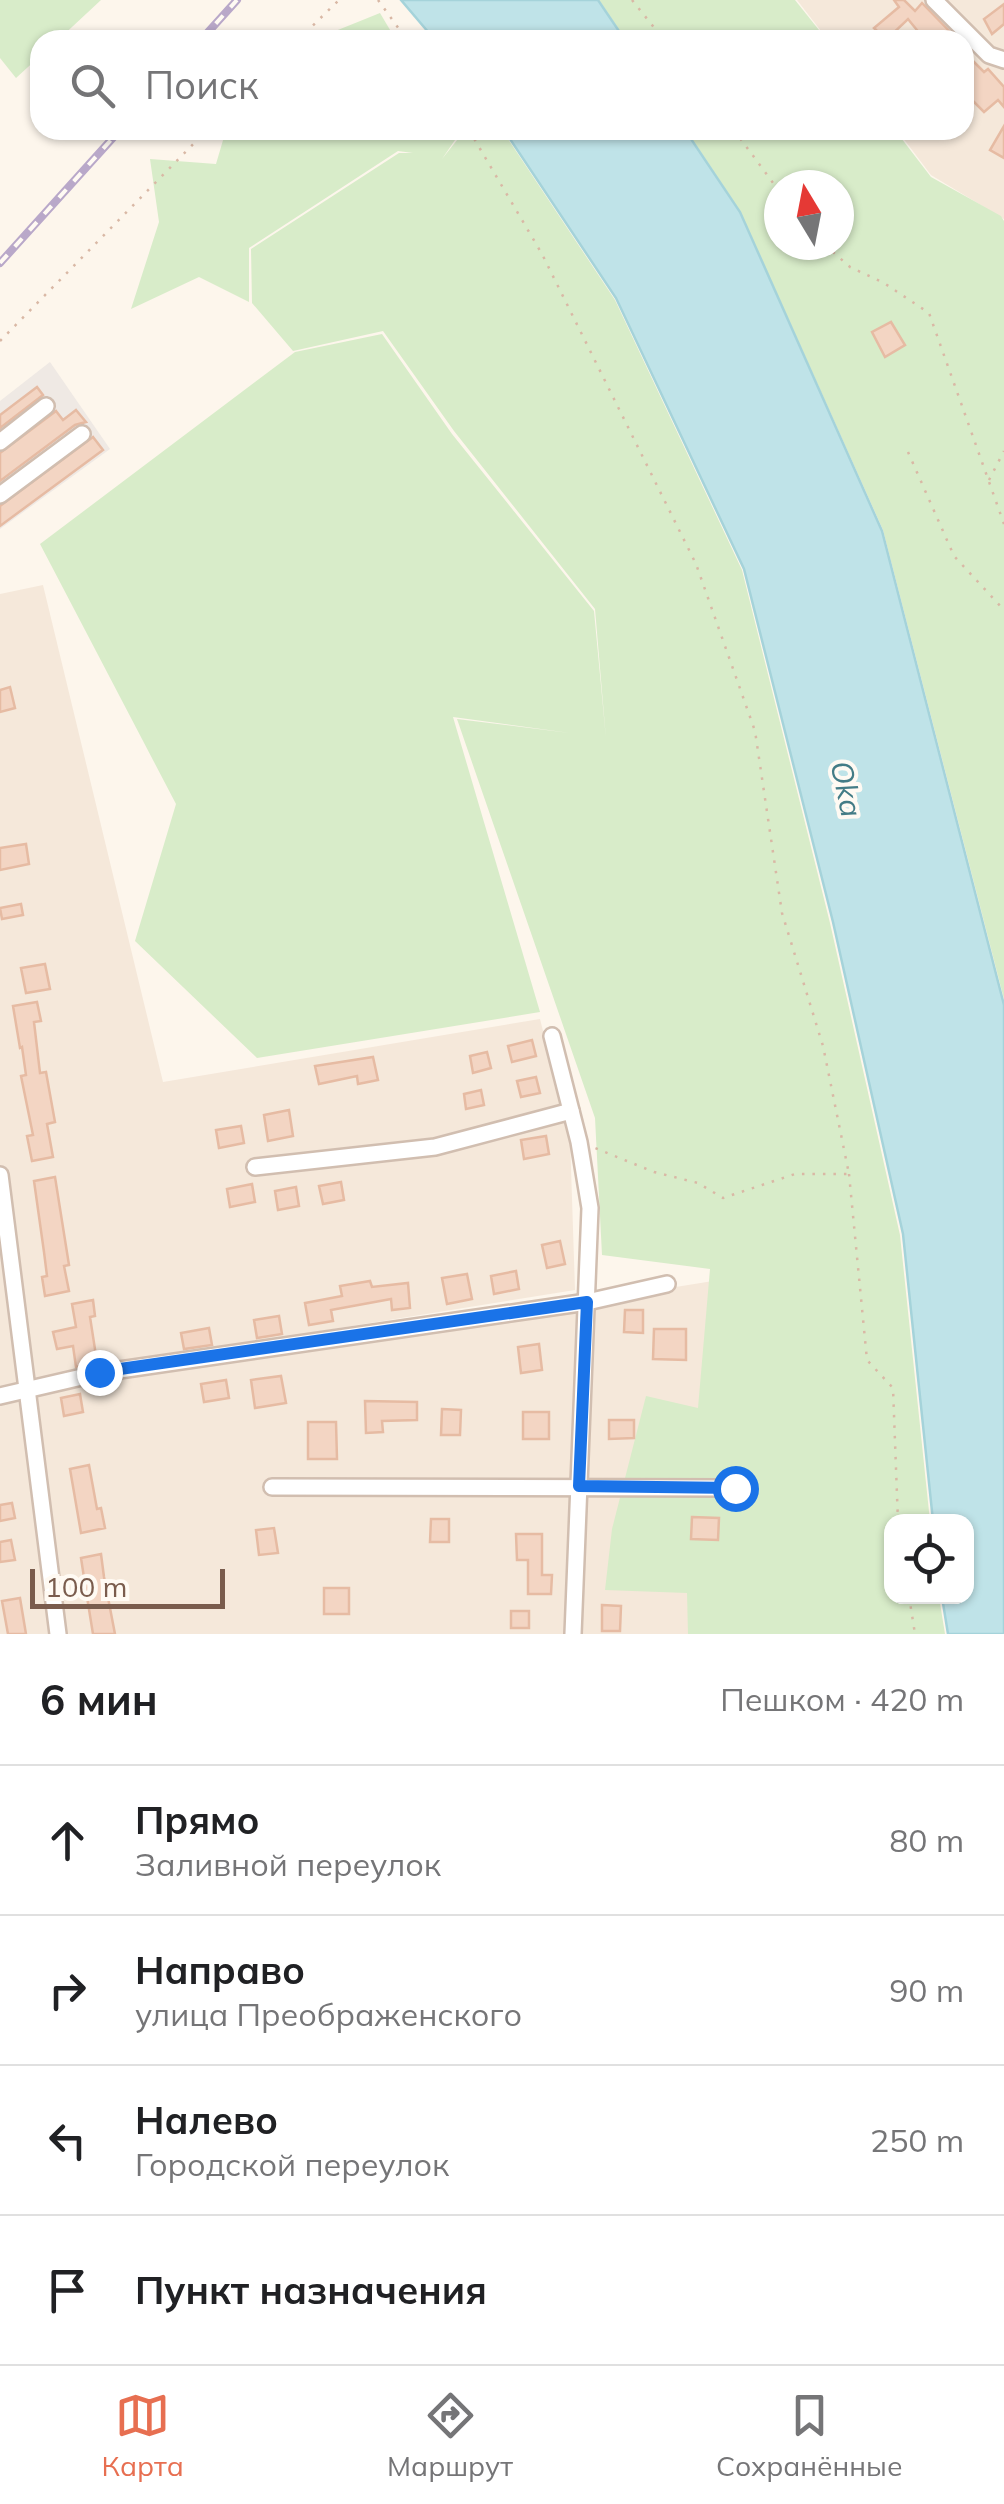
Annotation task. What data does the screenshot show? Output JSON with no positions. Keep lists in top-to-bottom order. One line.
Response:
{"water":["Oka"],"scale_bar":"100 m","north":"top","page":{"search":"Поиск","scale":"100 m","heading":["6 мин","Пешком · 420 m"],"list":[["Прямо","Заливной переулок","80 m"],["Направо","улица Преображенского","90 m"],["Налево","Городской переулок","250 m"],"Пункт назначения"],"nav":["Карта","Маршрут","Сохранённые"]}}
